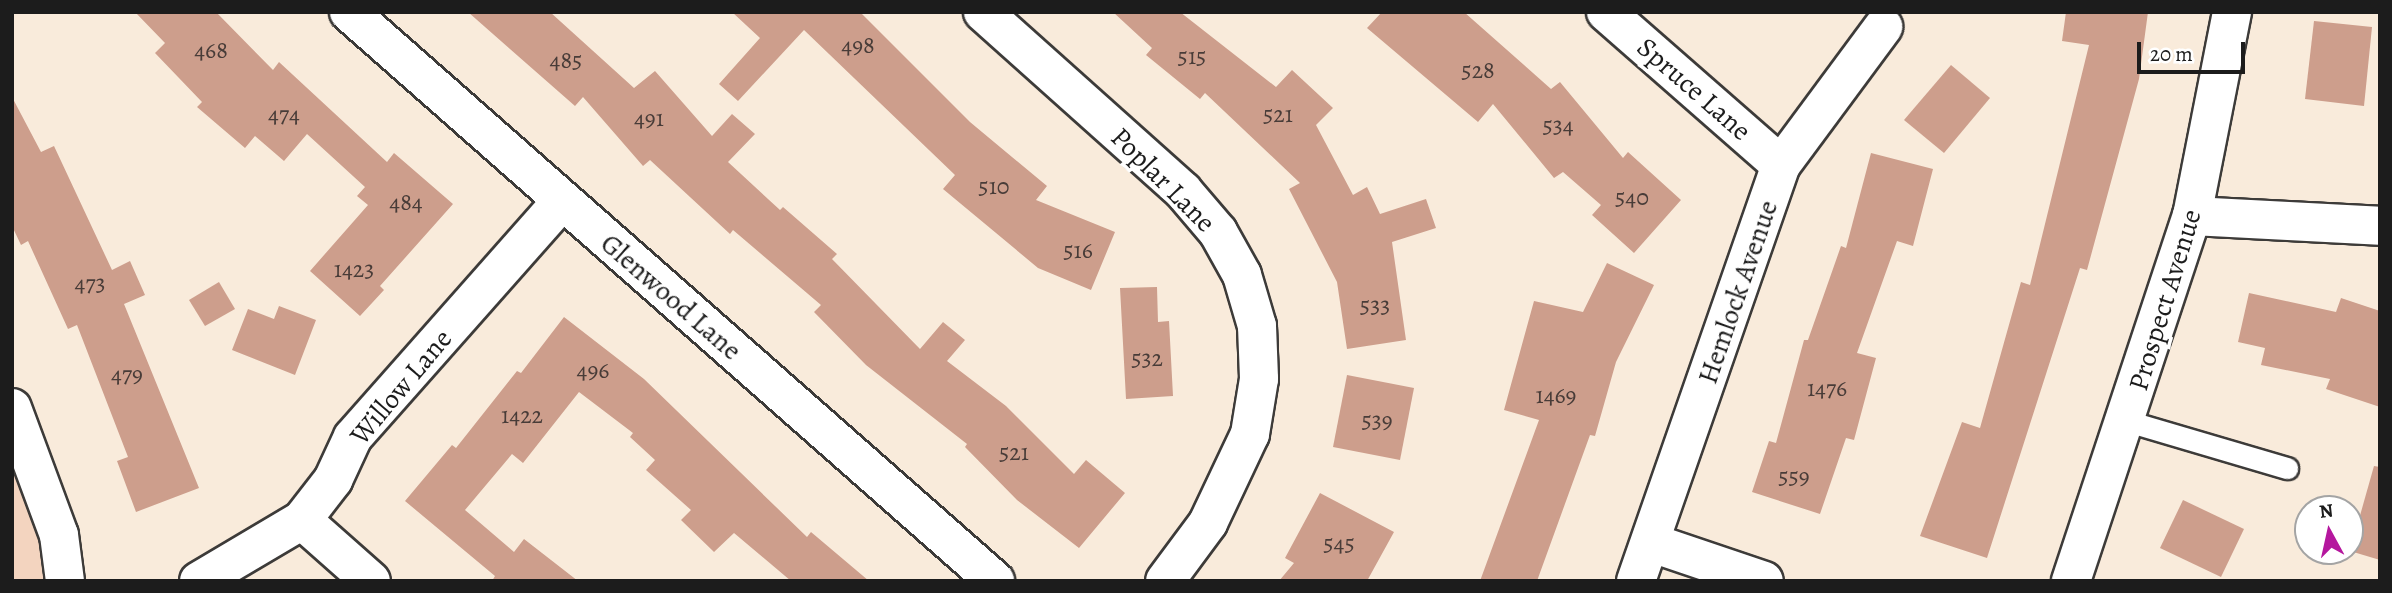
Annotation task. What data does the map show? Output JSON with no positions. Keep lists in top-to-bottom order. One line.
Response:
{"streets":{"street":["Spruce Lane","Poplar Lane","Hemlock Avenue","Glenwood Lane","Prospect Avenue","Willow Lane"]},"crossings":[["Spruce Lane","Hemlock Avenue"],["Glenwood Lane","Willow Lane"]],"house_numbers":["498","468","515","485","528","474","521","491","534","510","540","484","516","1423","473","533","532","496","479","1476","1469","1422","539","521","559","545"],"scale_bar":"20 m","north":"top"}
